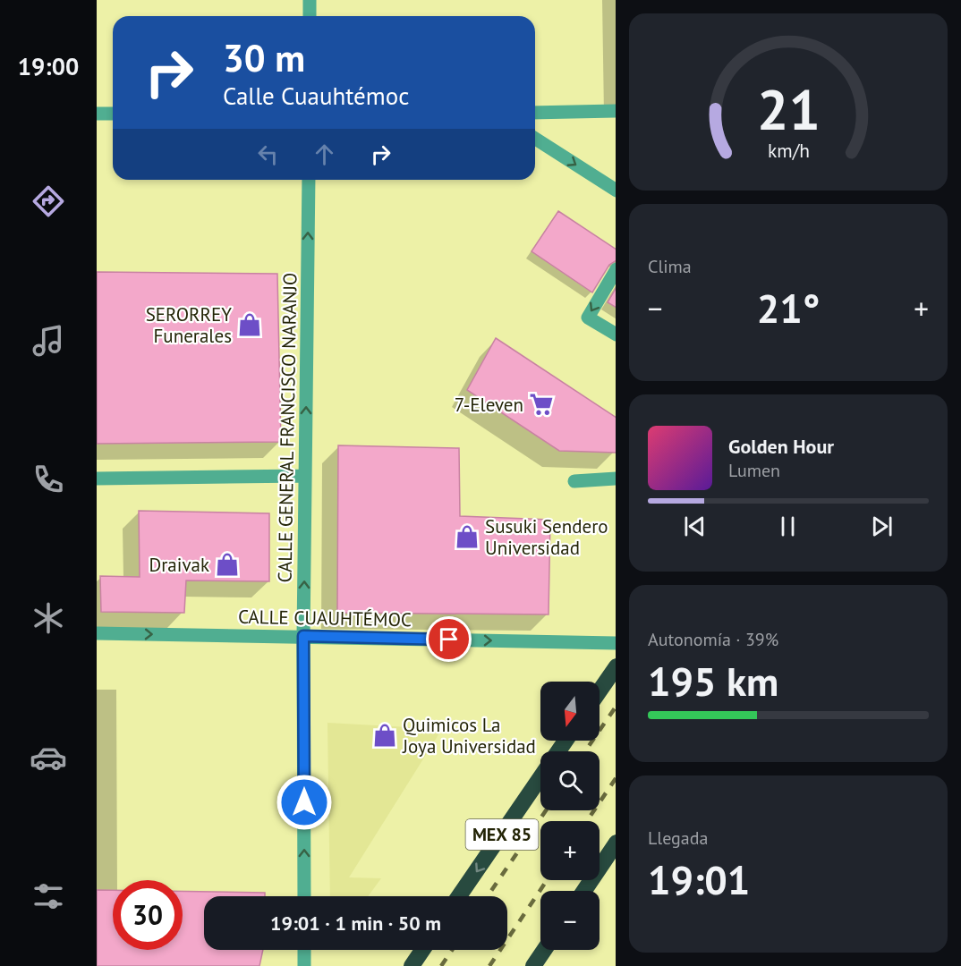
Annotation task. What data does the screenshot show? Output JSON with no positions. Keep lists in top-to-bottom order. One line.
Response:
{"streets":{"highway":["MEX 85"],"street":["CALLE GENERAL FRANCISCO NARANJO","CALLE CUAUHTÉMOC"]},"crossings":[["CALLE GENERAL FRANCISCO NARANJO","CALLE CUAUHTÉMOC"]],"one_way":["CALLE GENERAL FRANCISCO NARANJO","CALLE CUAUHTÉMOC"],"places":{"shop":["SERORREY Funerales","Susuki Sendero Universidad","Draivak","Quimicos La Joya Universidad"],"supermarket":["7-Eleven"]},"north":"bottom","page":{"tabs":"19:00","turn":["30 m","Calle Cuauhtémoc"],"tile":["Clima",["Autonomía · 39%","195 km"],["Llegada","19:01"]],"heat":["−","21°","+"],"song":["Golden Hour","Lumen"],"map_buttons":["+","−"],"limit":"30","trip":"19:01 · 1 min · 50 m","gauge":["21","km/h"]}}
